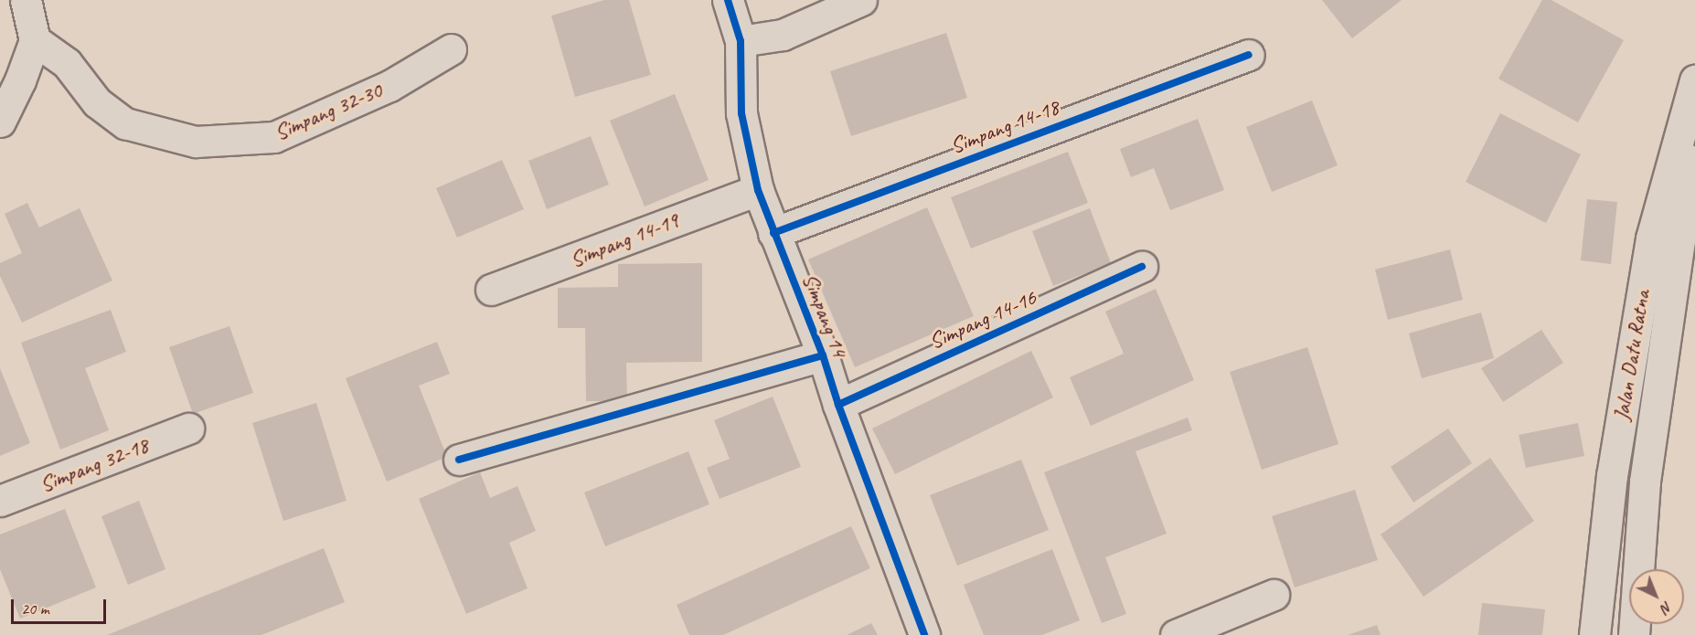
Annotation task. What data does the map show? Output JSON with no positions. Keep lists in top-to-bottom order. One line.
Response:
{"streets":{"street":["Simpang 32-30","Simpang 14-18","Simpang 14-19","Simpang 14","Simpang 14-16","Jalan Datu Ratna","Simpang 32-18"]},"crossings":[["Simpang 14-18","Simpang 14"],["Simpang 14-19","Simpang 14"],["Simpang 14","Simpang 14-16"]],"scale_bar":"20 m","north":"bottom right"}
